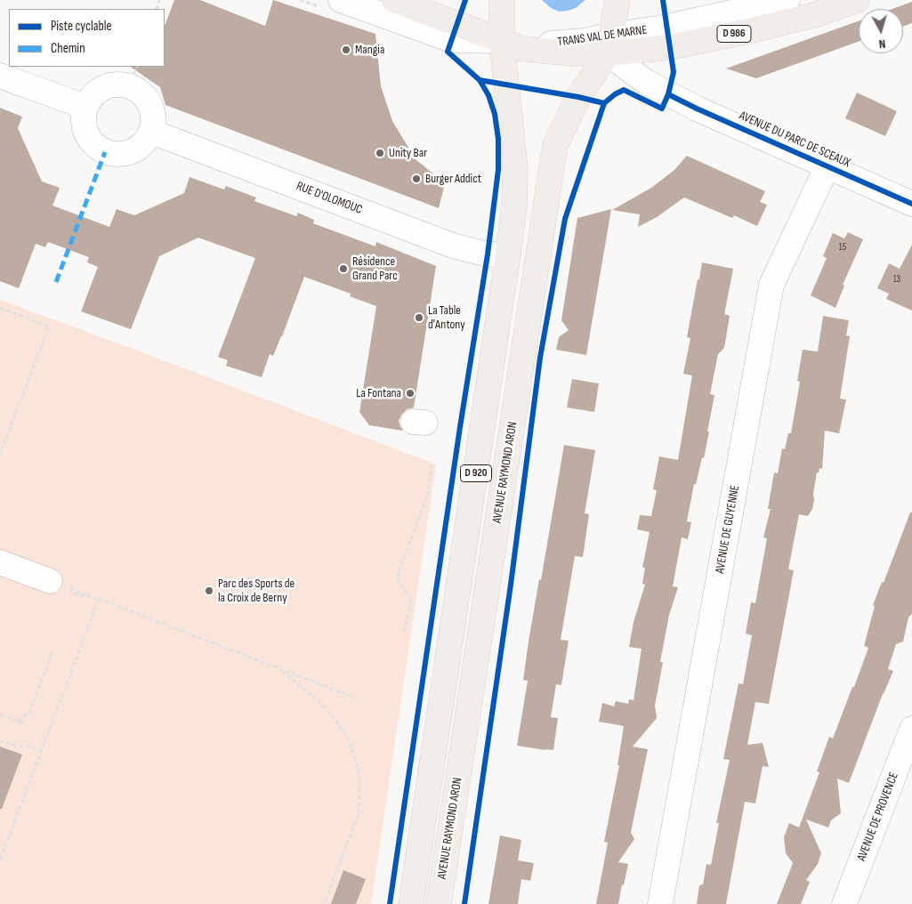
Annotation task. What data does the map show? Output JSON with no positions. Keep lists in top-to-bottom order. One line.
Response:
{"streets":{"main road":["D 986","AVENUE RAYMOND ARON","D 920"],"street":["TRANS VAL DE MARNE","AVENUE DU PARC DE SCEAUX","RUE D'OLOMOUC","AVENUE DE GUYENNE","AVENUE DE PROVENCE"]},"crossings":[["D 986","TRANS VAL DE MARNE"],["D 986","AVENUE DU PARC DE SCEAUX"],["D 986","AVENUE RAYMOND ARON"],["D 986","D 920"],["TRANS VAL DE MARNE","AVENUE DU PARC DE SCEAUX"],["TRANS VAL DE MARNE","AVENUE RAYMOND ARON"],["TRANS VAL DE MARNE","D 920"],["AVENUE DU PARC DE SCEAUX","AVENUE RAYMOND ARON"],["AVENUE DU PARC DE SCEAUX","D 920"],["AVENUE DU PARC DE SCEAUX","AVENUE DE GUYENNE"],["RUE D'OLOMOUC","D 920"],["AVENUE RAYMOND ARON","D 920"]],"places":["Mangia","Unity Bar","Burger Addict","Résidence Grand Parc","La Table d'Antony","La Fontana","Parc des Sports de la Croix de Berny"],"house_numbers":["15","13"],"legend":["Piste cyclable","Chemin"],"north":"bottom"}
